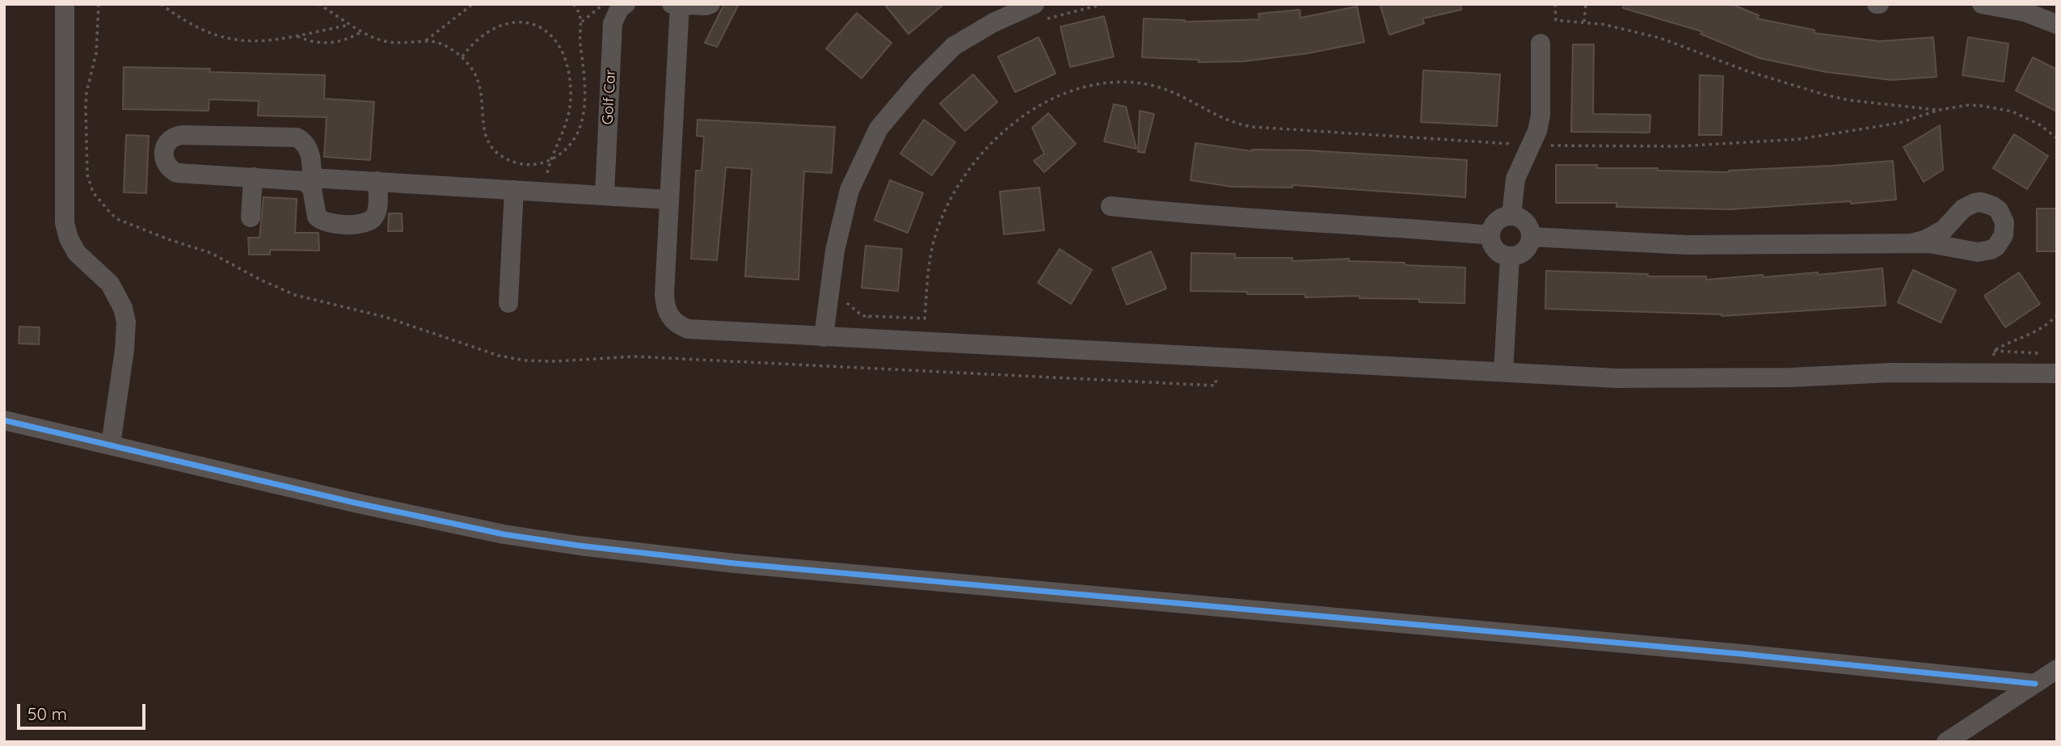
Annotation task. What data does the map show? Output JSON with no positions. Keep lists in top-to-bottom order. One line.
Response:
{"streets":{"street":["Golf Car"]},"scale_bar":"50 m"}
